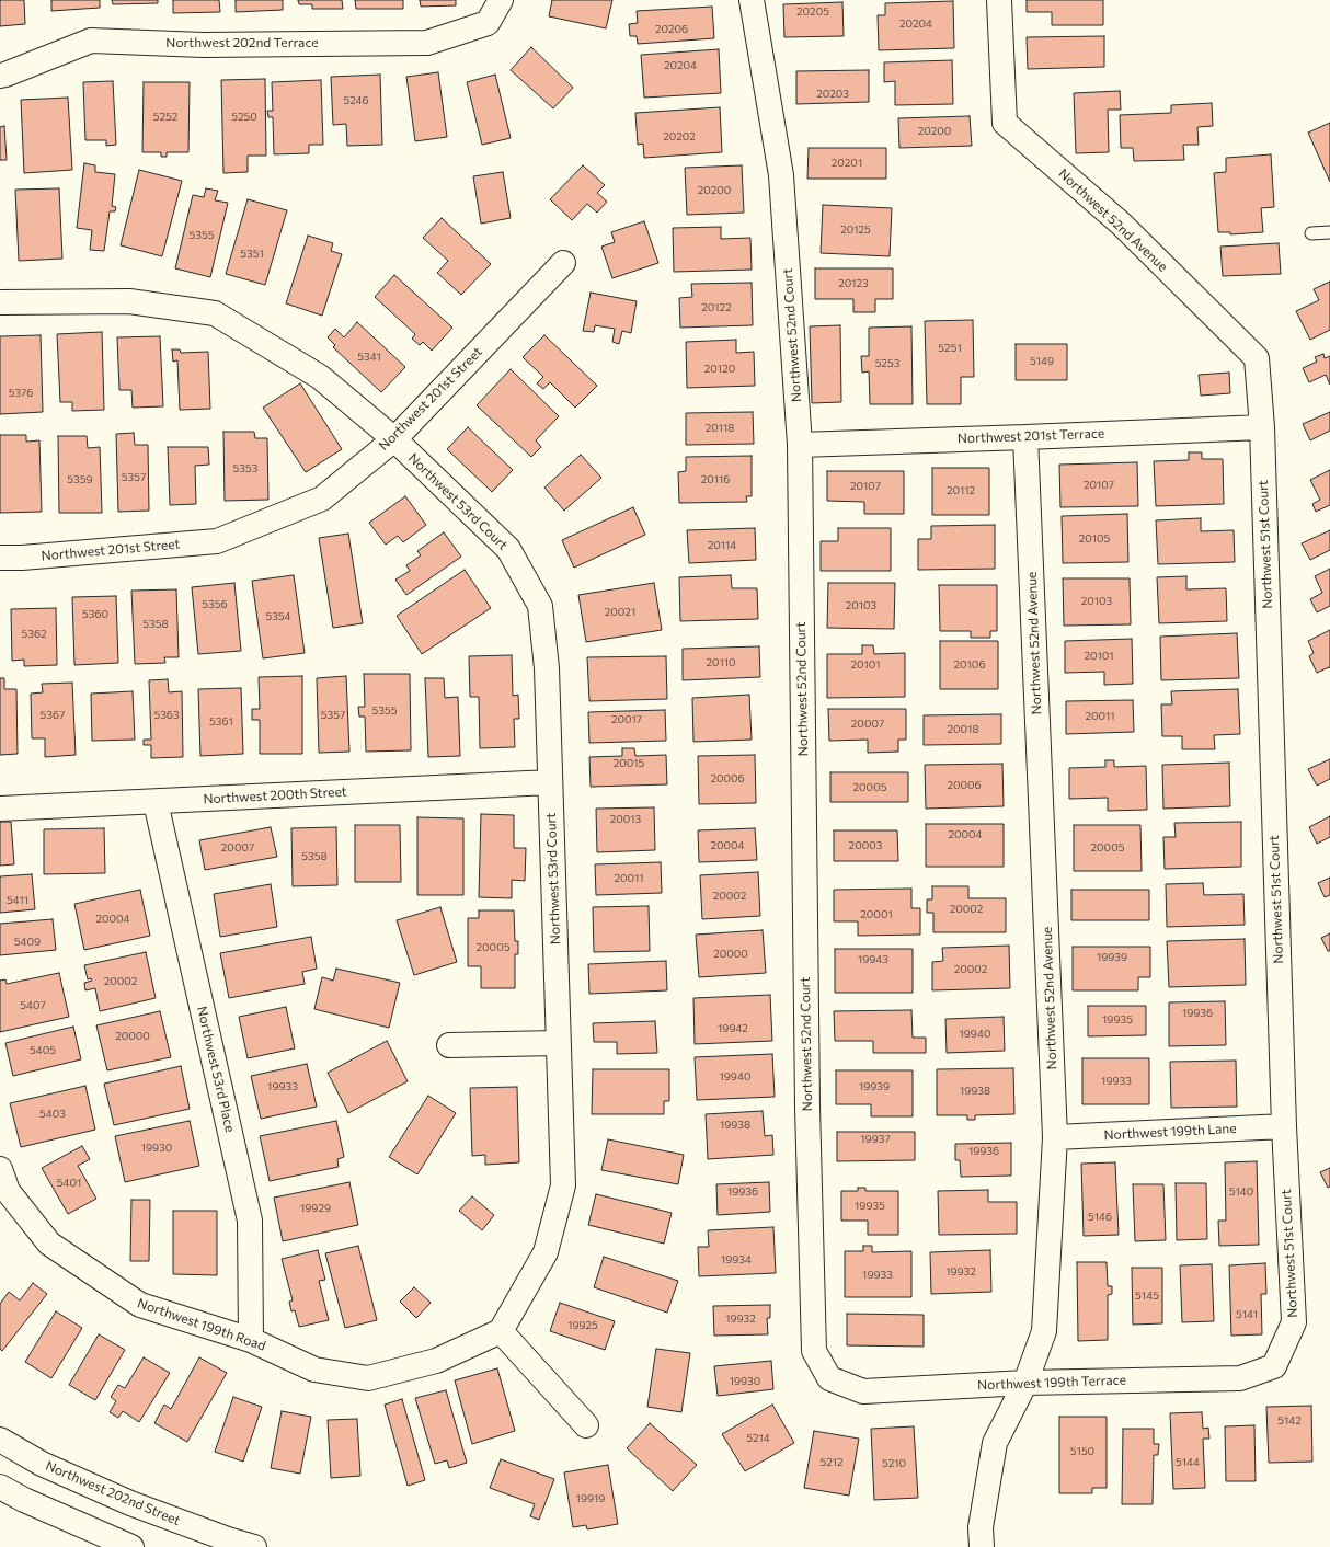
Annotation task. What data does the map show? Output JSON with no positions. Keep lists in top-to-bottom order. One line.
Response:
{"streets":{"street":["Northwest 202nd Terrace","Northwest 52nd Avenue","Northwest 52nd Court","Northwest 201st Street","Northwest 201st Terrace","Northwest 53rd Court","Northwest 51st Court","Northwest 200th Street","Northwest 53rd Place","Northwest 199th Lane","Northwest 199th Road","Northwest 199th Terrace","Northwest 202nd Street"]},"crossings":[["Northwest 52nd Avenue","Northwest 201st Terrace"],["Northwest 52nd Avenue","Northwest 51st Court"],["Northwest 52nd Avenue","Northwest 199th Lane"],["Northwest 52nd Avenue","Northwest 199th Terrace"],["Northwest 52nd Court","Northwest 201st Terrace"],["Northwest 52nd Court","Northwest 199th Terrace"],["Northwest 201st Street","Northwest 53rd Court"],["Northwest 201st Terrace","Northwest 51st Court"],["Northwest 53rd Court","Northwest 200th Street"],["Northwest 53rd Court","Northwest 199th Road"],["Northwest 51st Court","Northwest 199th Lane"],["Northwest 51st Court","Northwest 199th Terrace"],["Northwest 200th Street","Northwest 53rd Place"],["Northwest 53rd Place","Northwest 199th Road"]],"house_numbers":["20205","20204","20206","20204","20203","5246","5252","5250","20200","20202","20201","20200","20125","5355","5351","20123","20122","5251","5341","5149","5253","20120","5376","20118","5353","5357","5359","20116","20107","20107","20112","20105","20114","20103","5356","20103","20021","5360","5354","5358","5362","20101","20110","20101","20106","5355","5367","5363","5357","20011","20017","5361","20007","20018","20015","20006","20006","20005","20013","20004","20004","20003","20007","20005","5358","20011","20002","5411","20002","20001","20004","5409","20005","20000","19939","19943","20002","20002","5407","19936","19935","19942","19940","20000","5405","19940","19933","19933","19939","19938","5403","19938","19937","19930","19936","5401","19936","5140","19935","19929","5146","19934","19932","19933","5145","5141","19932","19925","19930","5142","5214","5150","5212","5144","5210","19919"]}
